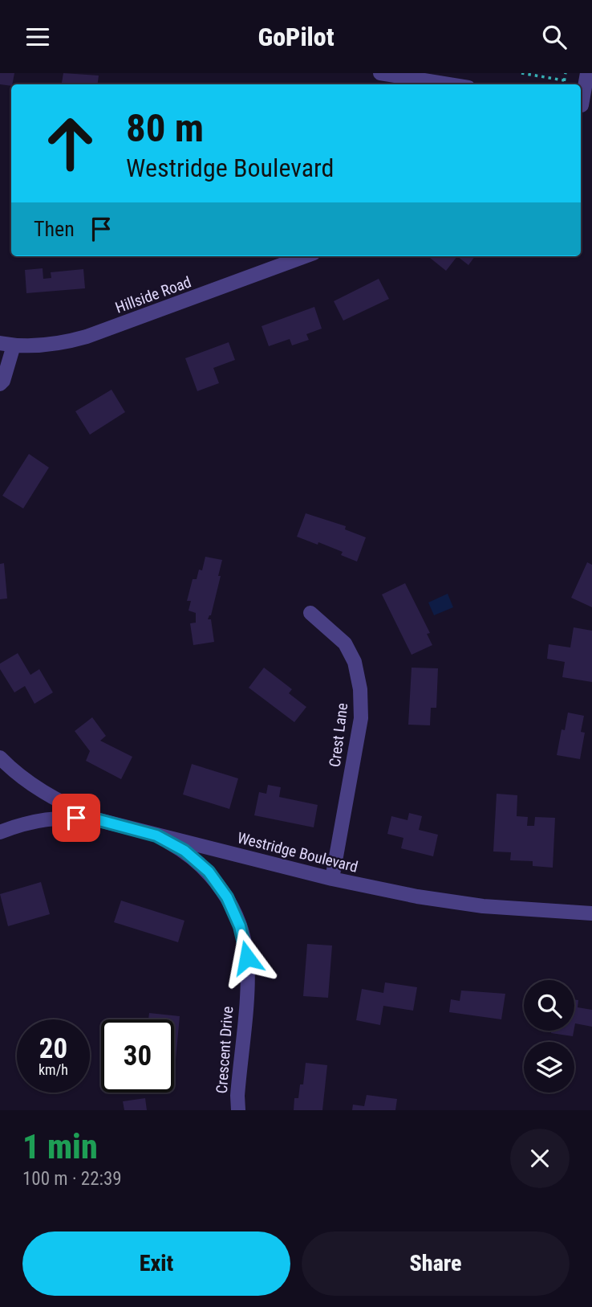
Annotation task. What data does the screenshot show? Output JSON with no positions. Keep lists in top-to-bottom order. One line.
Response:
{"streets":{"street":["Hillside Road","Crest Lane","Westridge Boulevard","Crescent Drive"]},"crossings":[["Crest Lane","Westridge Boulevard"],["Westridge Boulevard","Crescent Drive"]],"page":{"header":"GoPilot","turn":["80 m","Westridge Boulevard"],"then":"Then","speed":"20 km/h","limit":"30","heading":["1 min","100 m · 22:39"],"buttons":["Exit","Share"]}}
